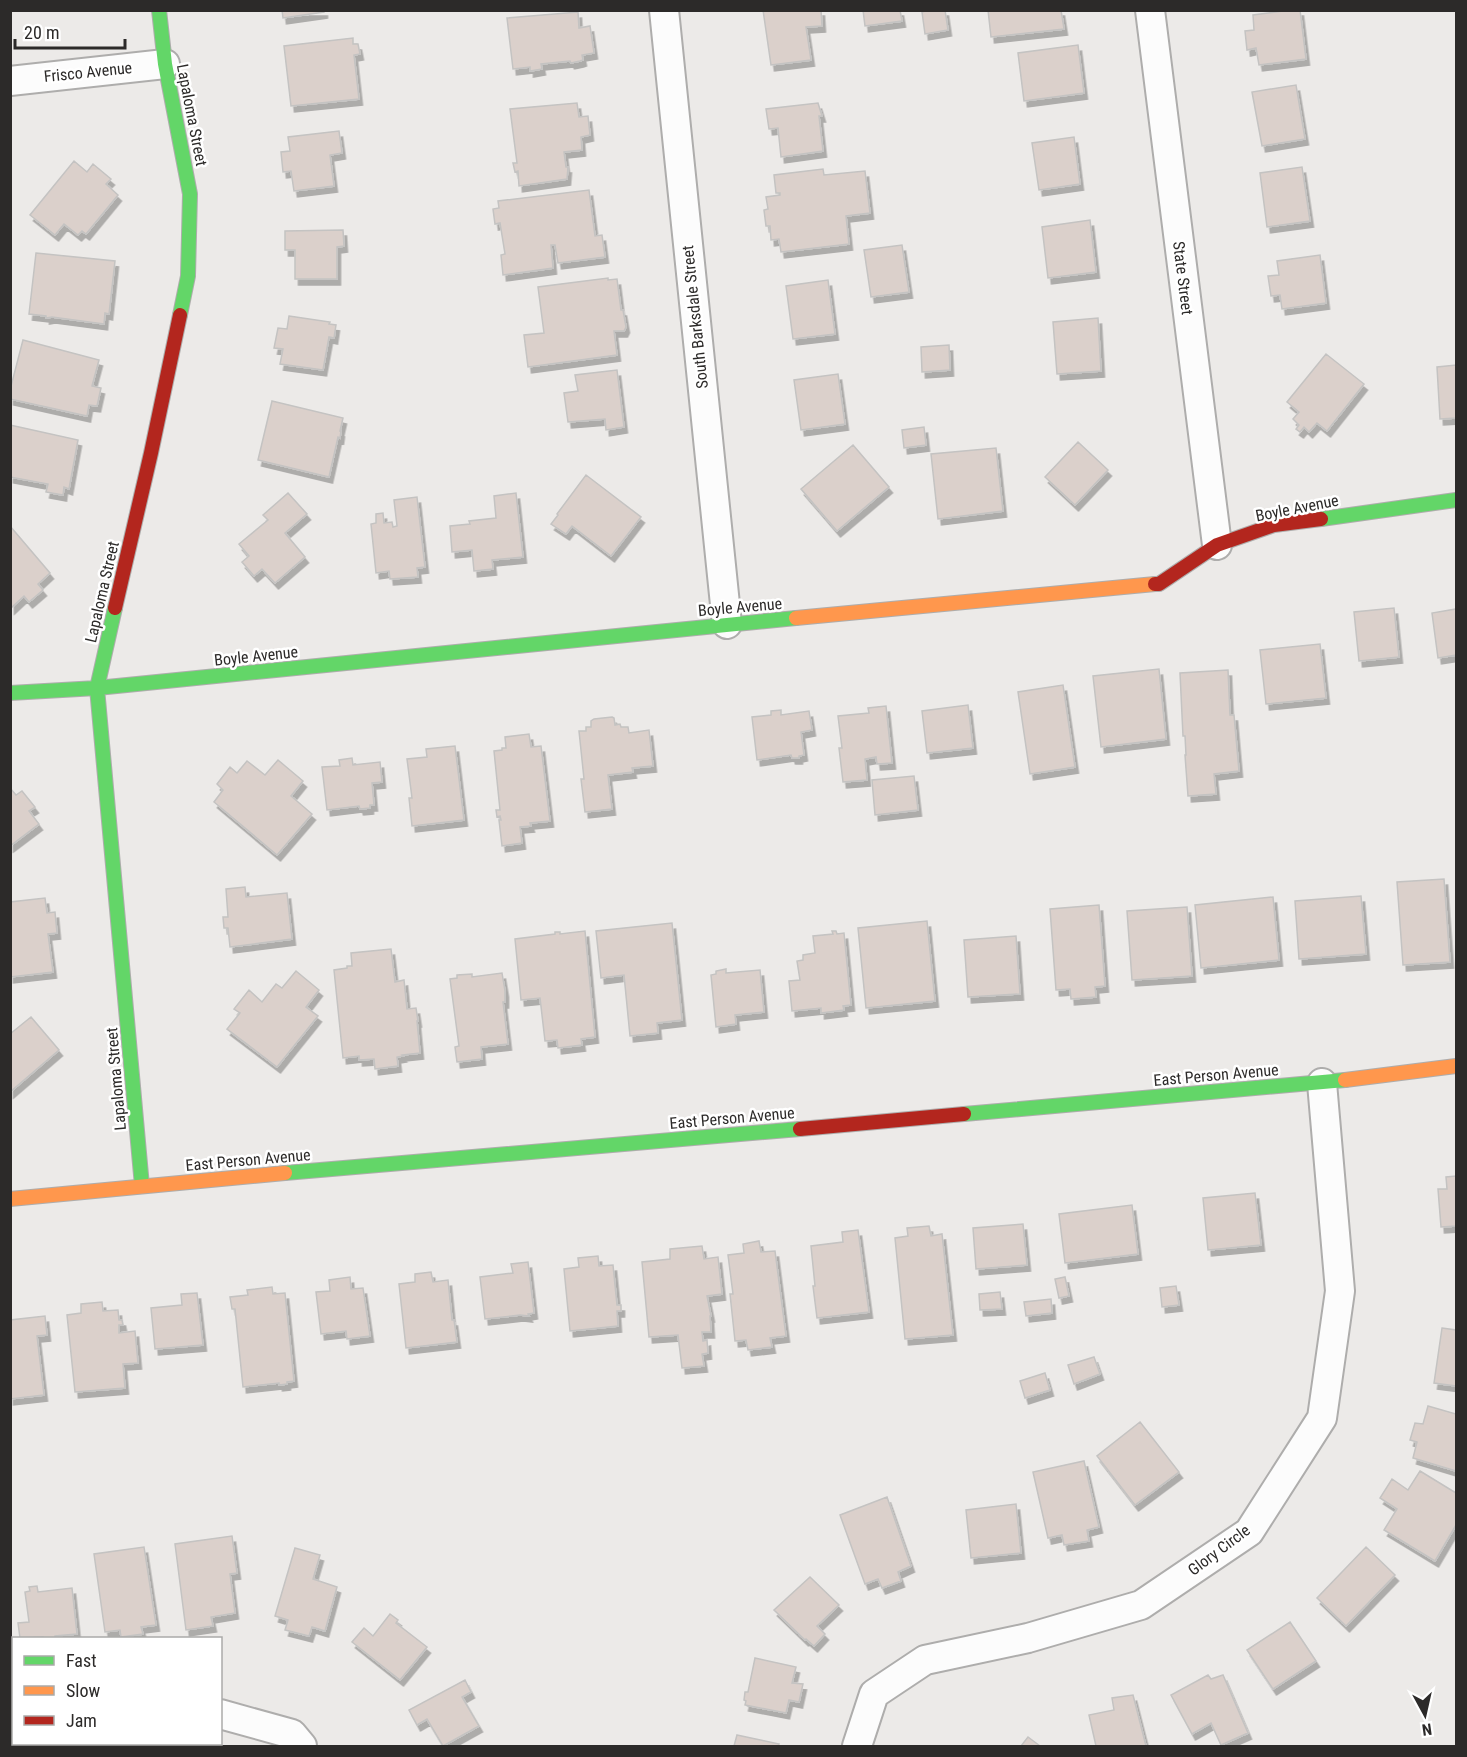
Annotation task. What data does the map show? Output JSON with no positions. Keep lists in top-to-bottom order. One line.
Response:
{"streets":{"street":["Frisco Avenue","Lapaloma Street","State Street","South Barksdale Street","Boyle Avenue","East Person Avenue","Glory Circle"]},"crossings":[["Frisco Avenue","Lapaloma Street"],["Lapaloma Street","Boyle Avenue"],["Lapaloma Street","East Person Avenue"],["State Street","Boyle Avenue"],["South Barksdale Street","Boyle Avenue"],["East Person Avenue","Glory Circle"]],"legend":["Fast","Slow","Jam"],"scale_bar":"20 m","north":"bottom"}
